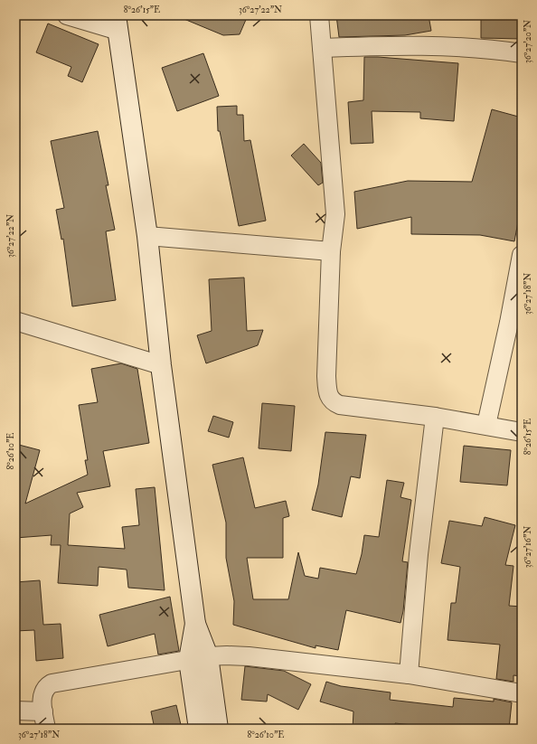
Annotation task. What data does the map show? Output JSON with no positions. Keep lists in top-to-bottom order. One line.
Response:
{"coordinates":["8°26'15\"E","36°27'22\"N","36°27'20\"N","36°27'18\"N","8°26'10\"E","36°27'16\"N"]}
